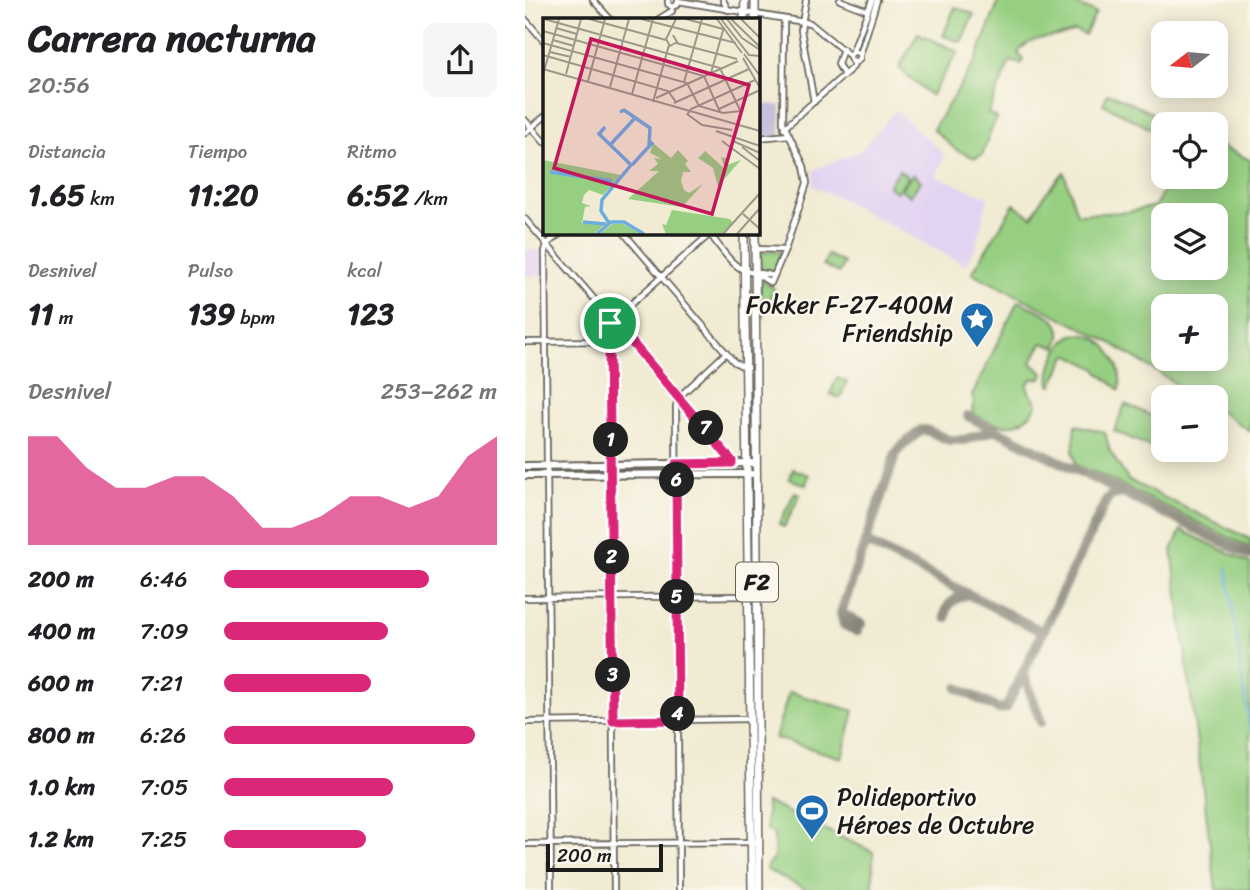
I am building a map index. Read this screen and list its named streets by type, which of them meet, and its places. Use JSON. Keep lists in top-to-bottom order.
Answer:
{
  "streets": {
    "highway": ["F2"]
  },
  "places": {
    "place": ["Fokker F-27-400M Friendship"],
    "sports": ["Polideportivo Héroes de Octubre"]
  },
  "scale_bar": "200 m",
  "north": "left",
  "page": {
    "heading": ["Carrera nocturna", "20:56"],
    "map_buttons": ["+", "−"],
    "stats": [
      ["Distancia", "1.65 km"],
      ["Tiempo", "11:20"],
      ["Ritmo", "6:52 /km"],
      ["Desnivel", "11 m"],
      ["Pulso", "139 bpm"],
      ["kcal", "123"]
    ],
    "chart": ["Desnivel", "253–262 m"],
    "pins": [
      "7",
      "1",
      "6",
      "2",
      "5",
      "3",
      "4"
    ],
    "list": [
      {
        "name": "200 m",
        "note": "6:46"
      },
      {
        "name": "400 m",
        "note": "7:09"
      },
      {
        "name": "600 m",
        "note": "7:21"
      },
      {
        "name": "800 m",
        "note": "6:26"
      },
      {
        "name": "1.0 km",
        "note": "7:05"
      },
      {
        "name": "1.2 km",
        "note": "7:25"
      }
    ],
    "scale": "200 m"
  }
}
